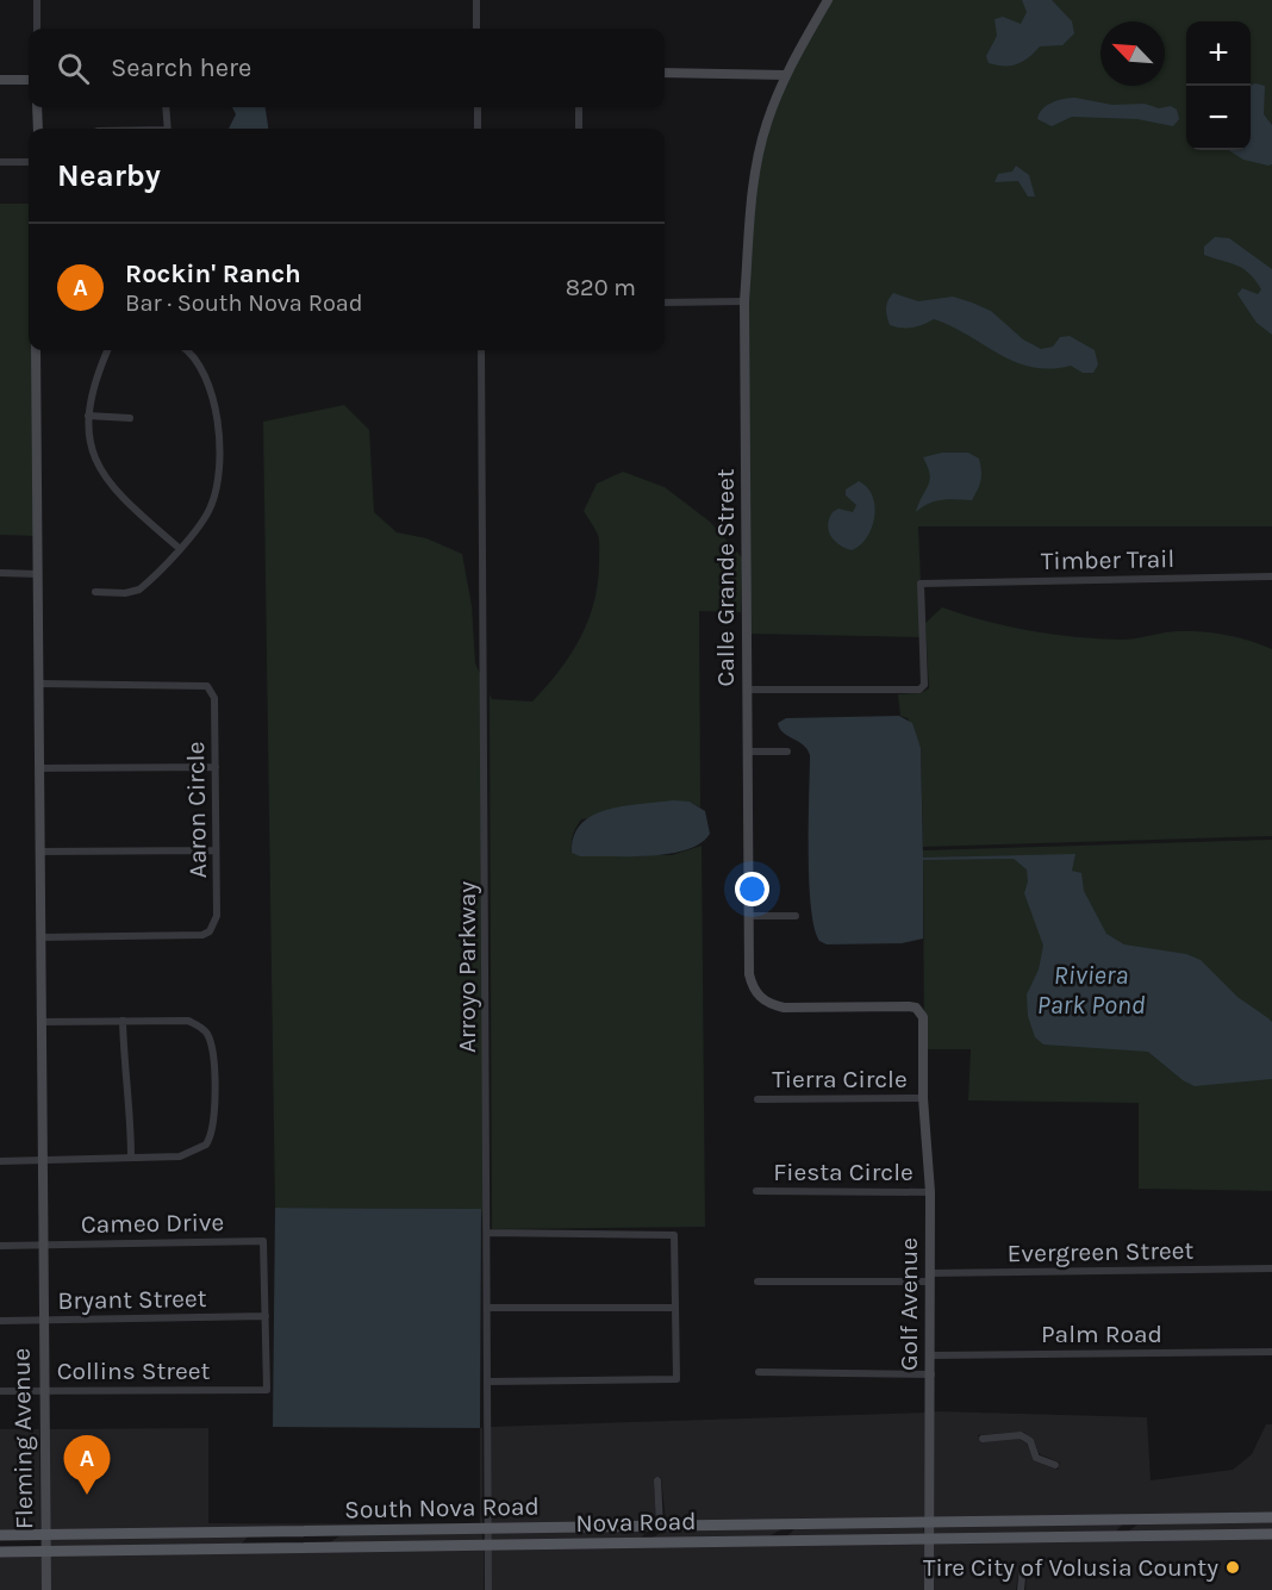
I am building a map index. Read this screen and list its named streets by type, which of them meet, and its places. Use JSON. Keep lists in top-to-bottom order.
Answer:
{
  "streets": {
    "main road": ["South Nova Road", "Nova Road"],
    "street": [
      "Timber Trail",
      "Calle Grande Street",
      "Aaron Circle",
      "Arroyo Parkway",
      "Tierra Circle",
      "Fiesta Circle",
      "Cameo Drive",
      "Evergreen Street",
      "Bryant Street",
      "Golf Avenue",
      "Palm Road",
      "Collins Street",
      "Fleming Avenue"
    ]
  },
  "crossings": [
    ["Timber Trail", "Calle Grande Street"],
    ["Calle Grande Street", "Golf Avenue"],
    ["Aaron Circle", "Fleming Avenue"],
    ["Arroyo Parkway", "South Nova Road"],
    ["Arroyo Parkway", "Nova Road"],
    ["Tierra Circle", "Golf Avenue"],
    ["Fiesta Circle", "Golf Avenue"],
    ["Cameo Drive", "Bryant Street"],
    ["Cameo Drive", "Collins Street"],
    ["Cameo Drive", "Fleming Avenue"],
    ["Evergreen Street", "Golf Avenue"],
    ["Bryant Street", "Collins Street"],
    ["Bryant Street", "Fleming Avenue"],
    ["Golf Avenue", "Palm Road"],
    ["Golf Avenue", "South Nova Road"],
    ["Golf Avenue", "Nova Road"],
    ["Collins Street", "Fleming Avenue"],
    ["Fleming Avenue", "South Nova Road"],
    ["Fleming Avenue", "Nova Road"]
  ],
  "water": ["Riviera Park Pond"],
  "places": ["Tire City of Volusia County"],
  "north": "top left",
  "page": {
    "map_buttons": ["+", "−"],
    "search": "Search here",
    "heading": "Nearby",
    "list": [
      {
        "mark": "A",
        "name": "Rockin' Ranch",
        "note": "Bar · South Nova Road",
        "value": "820 m"
      }
    ],
    "pins": "A"
  }
}
